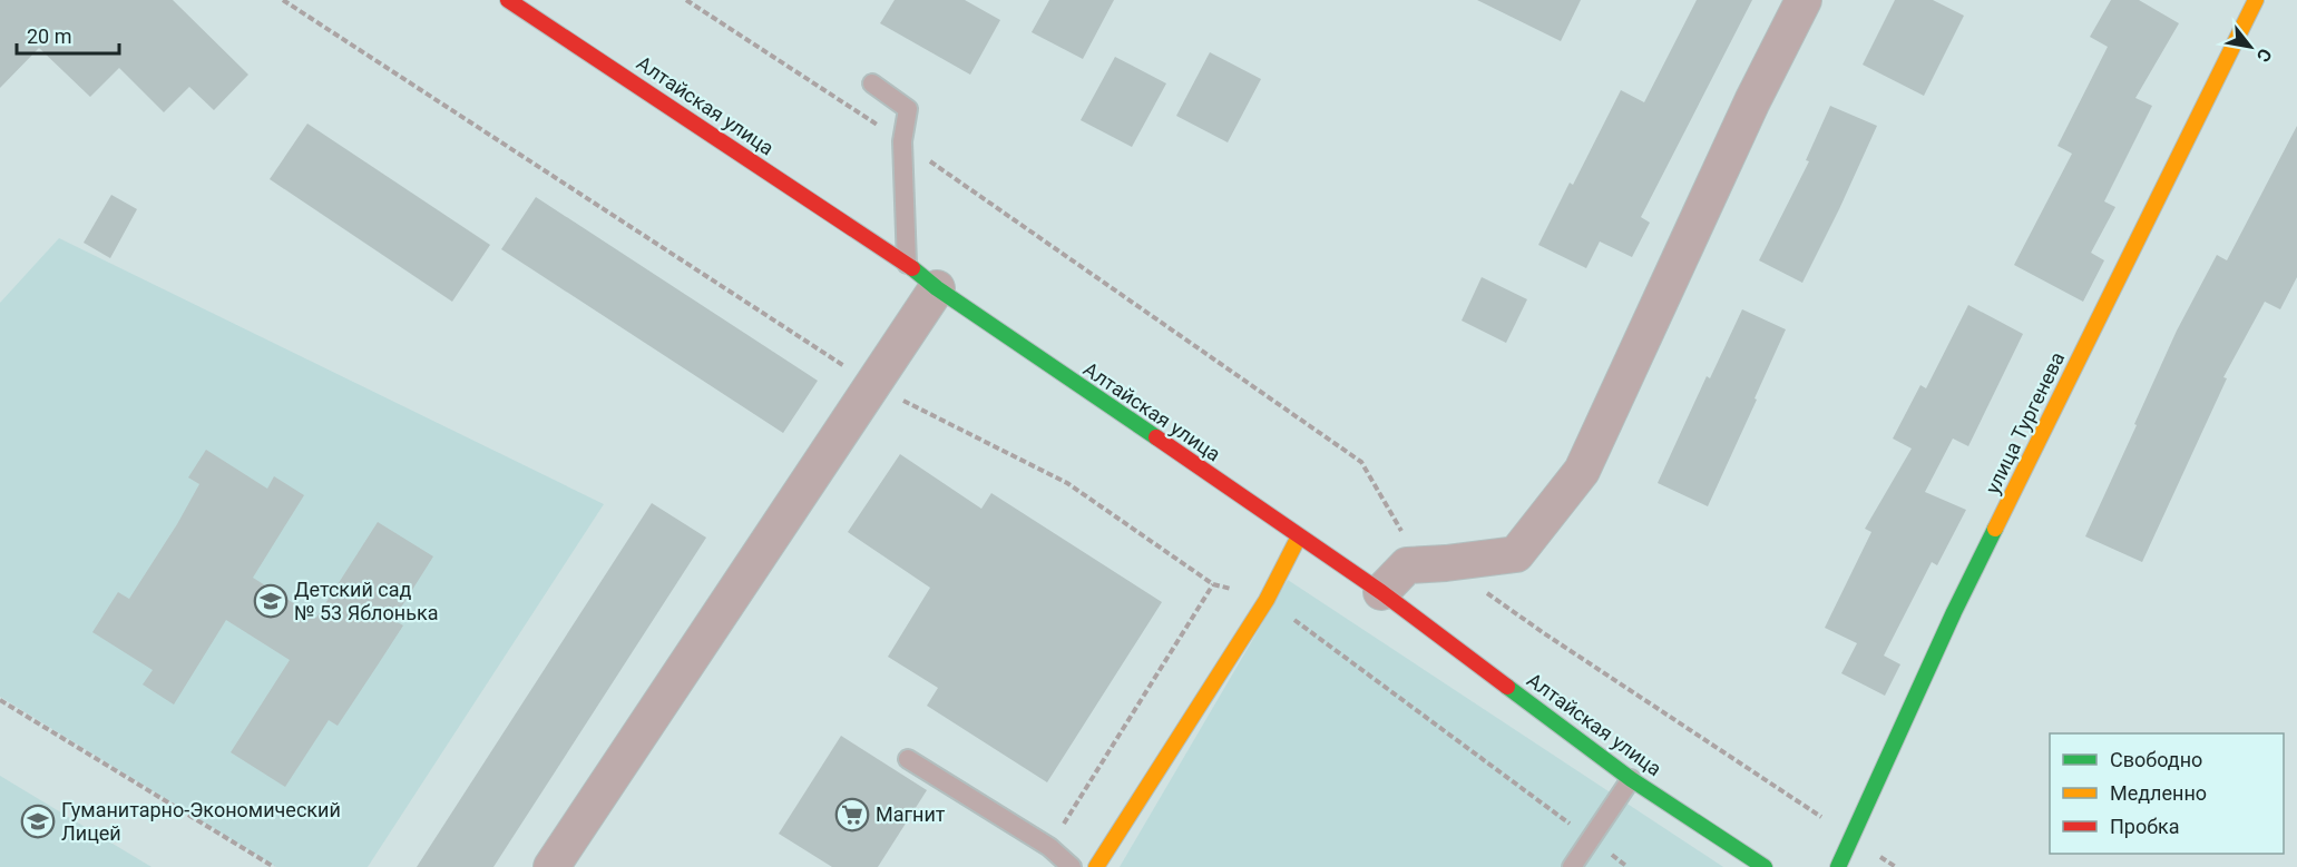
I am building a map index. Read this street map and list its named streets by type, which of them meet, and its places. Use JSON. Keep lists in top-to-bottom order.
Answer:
{
  "streets": {
    "main road": ["Алтайская улица", "улица Тургенева"]
  },
  "places": {
    "school or university": ["Детский сад № 53 Яблонька", "Гуманитарно-Экономический Лицей"],
    "supermarket": ["Магнит"]
  },
  "legend": ["Свободно", "Медленно", "Пробка"],
  "scale_bar": "20 m",
  "north": "bottom right"
}
